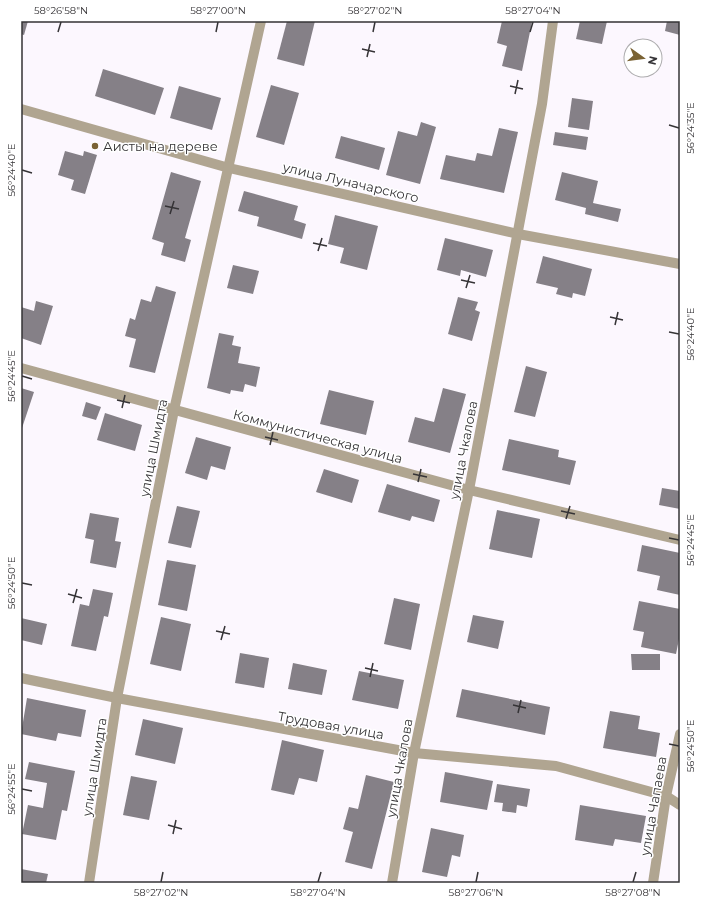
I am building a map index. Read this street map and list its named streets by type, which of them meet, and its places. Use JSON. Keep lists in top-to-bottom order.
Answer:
{
  "streets": {
    "street": [
      "улица Луначарского",
      "Коммунистическая улица",
      "улица Шмидта",
      "улица Чкалова",
      "Трудовая улица",
      "улица Чапаева"
    ]
  },
  "crossings": [
    ["улица Луначарского", "улица Шмидта"],
    ["улица Луначарского", "улица Чкалова"],
    ["Коммунистическая улица", "улица Шмидта"],
    ["Коммунистическая улица", "улица Чкалова"],
    ["улица Шмидта", "Трудовая улица"],
    ["улица Чкалова", "Трудовая улица"],
    ["Трудовая улица", "улица Чапаева"]
  ],
  "places": ["Аисты на дереве"],
  "north": "right",
  "coordinates": [
    "58°26'58\"N",
    "58°27'00\"N",
    "58°27'02\"N",
    "58°27'04\"N",
    "56°24'35\"E",
    "56°24'40\"E",
    "56°24'45\"E",
    "56°24'50\"E",
    "56°24'55\"E",
    "58°27'06\"N",
    "58°27'08\"N"
  ]
}
